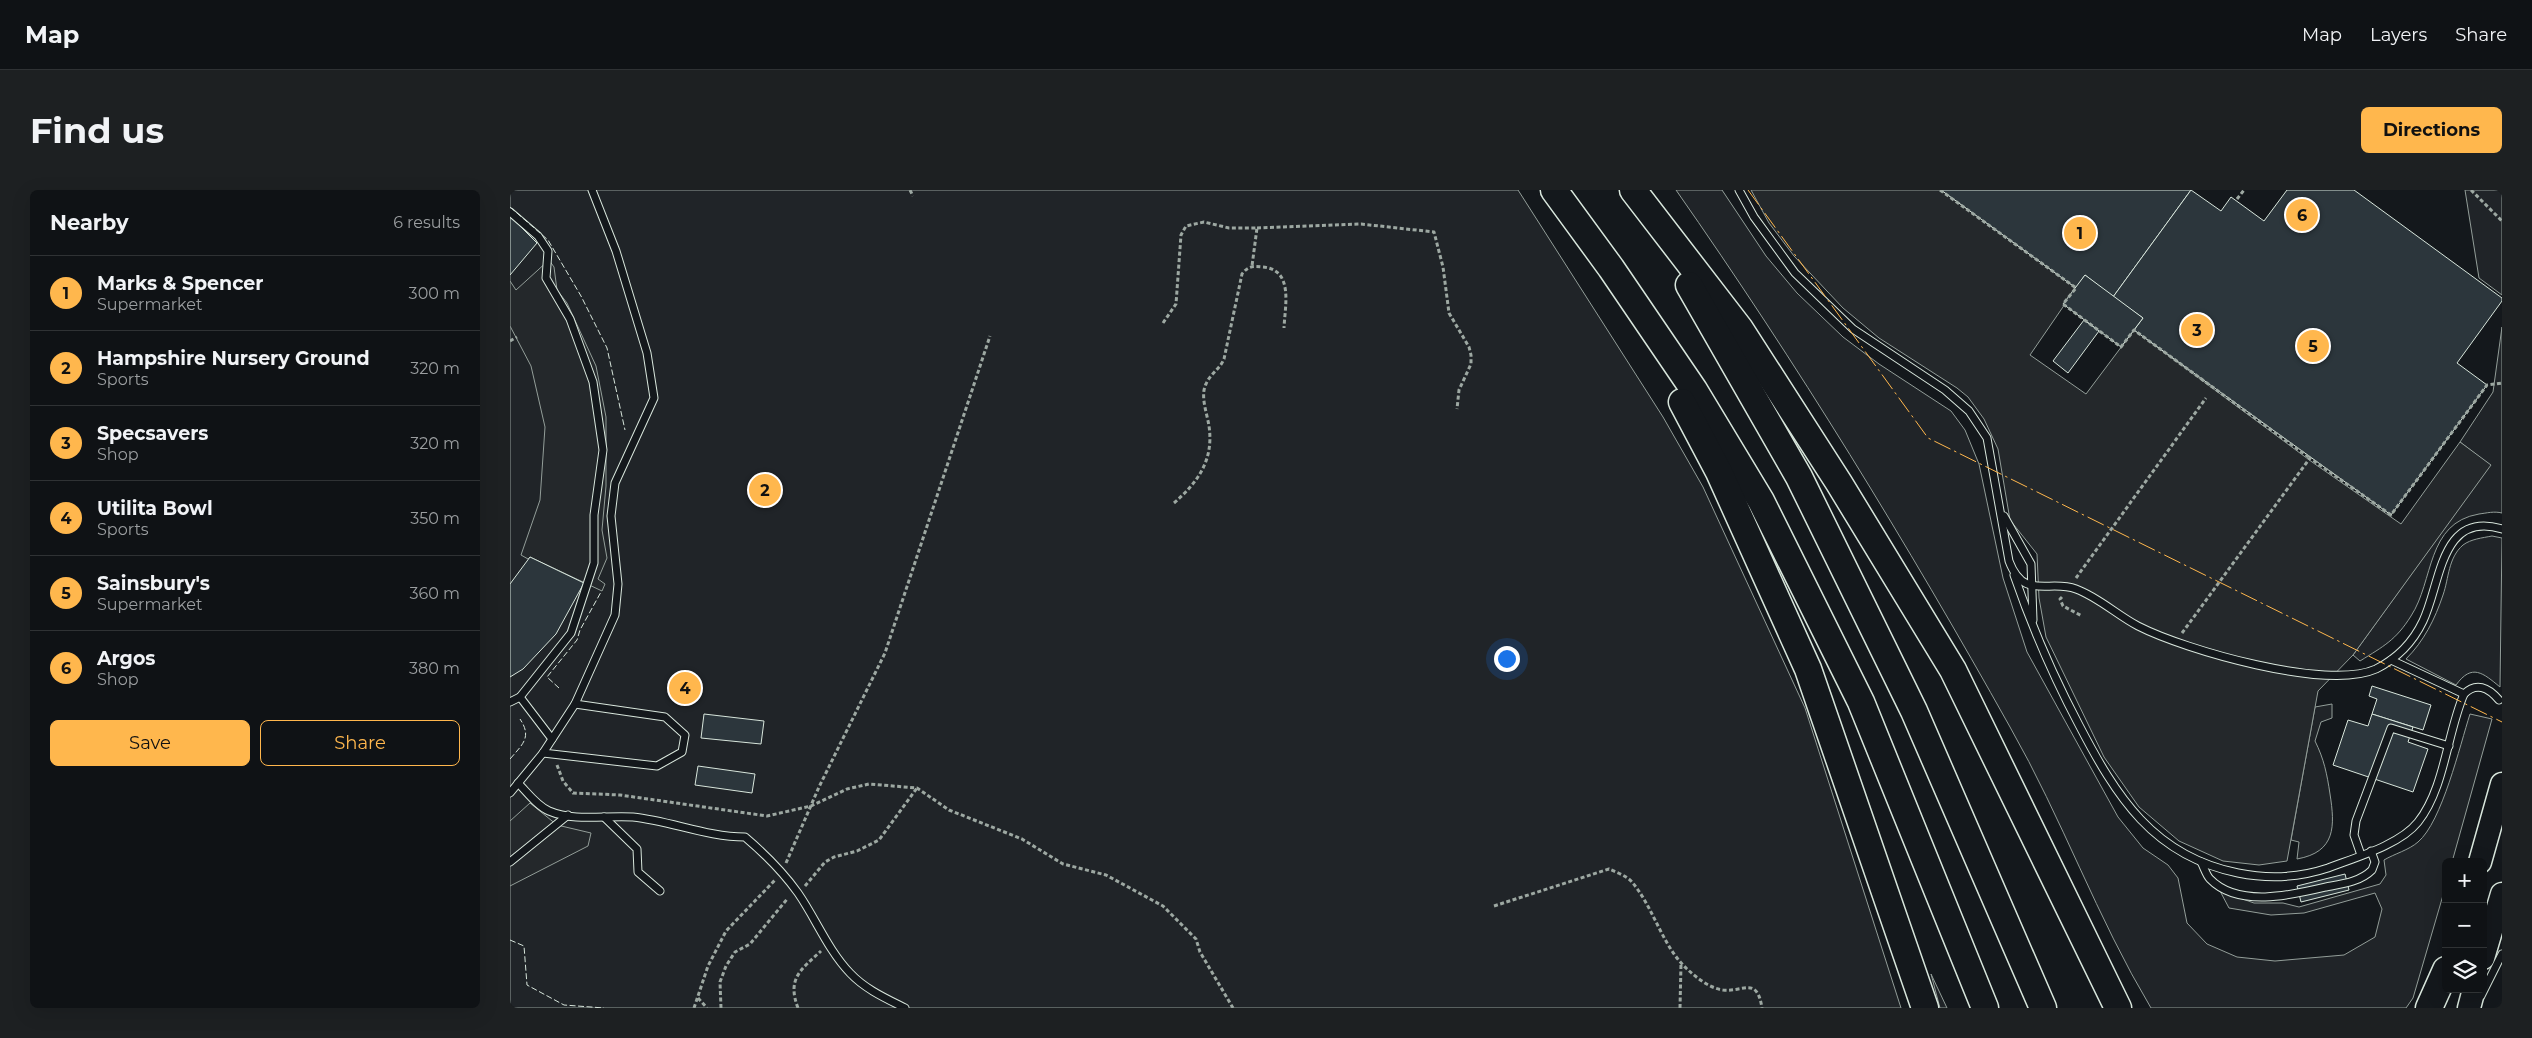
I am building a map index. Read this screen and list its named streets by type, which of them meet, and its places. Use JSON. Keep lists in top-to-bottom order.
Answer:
{
  "page": {
    "header": "Map",
    "nav": ["Map", "Layers", "Share"],
    "buttons": [
      "Directions",
      ["Save", "Share"]
    ],
    "title": "Find us",
    "heading": ["Nearby", "6 results"],
    "pins": [
      "6",
      "1",
      "3",
      "5",
      "2",
      "4"
    ],
    "list": [
      {
        "mark": "1",
        "name": "Marks & Spencer",
        "note": "Supermarket",
        "value": "300 m"
      },
      {
        "mark": "2",
        "name": "Hampshire Nursery Ground",
        "note": "Sports",
        "value": "320 m"
      },
      {
        "mark": "3",
        "name": "Specsavers",
        "note": "Shop",
        "value": "320 m"
      },
      {
        "mark": "4",
        "name": "Utilita Bowl",
        "note": "Sports",
        "value": "350 m"
      },
      {
        "mark": "5",
        "name": "Sainsbury's",
        "note": "Supermarket",
        "value": "360 m"
      },
      {
        "mark": "6",
        "name": "Argos",
        "note": "Shop",
        "value": "380 m"
      }
    ],
    "map_buttons": ["+", "−"]
  }
}
